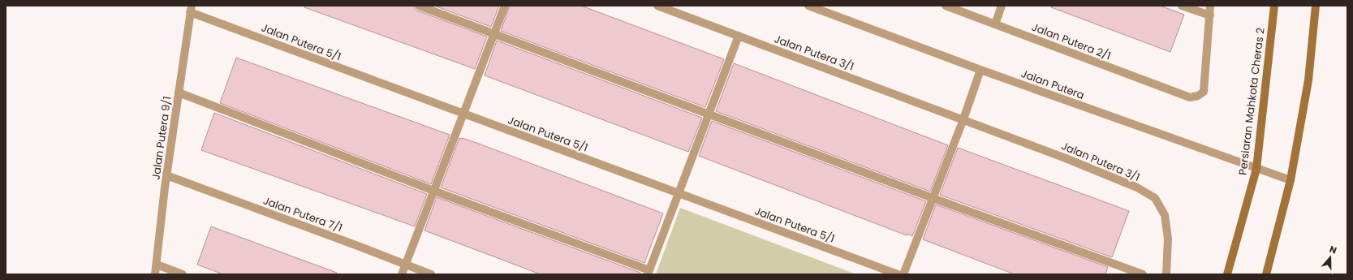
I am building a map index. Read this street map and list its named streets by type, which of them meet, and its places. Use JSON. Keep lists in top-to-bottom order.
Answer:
{
  "streets": {
    "street": [
      "Jalan Putera 2/1",
      "Jalan Putera 5/1",
      "Jalan Putera 3/1",
      "Jalan Putera",
      "Persiaran Mahkota Cheras 2",
      "Jalan Putera 9/1",
      "Jalan Putera 7/1"
    ]
  },
  "crossings": [
    ["Jalan Putera 5/1", "Jalan Putera 9/1"],
    ["Jalan Putera", "Persiaran Mahkota Cheras 2"],
    ["Jalan Putera 9/1", "Jalan Putera 7/1"]
  ],
  "north": "top"
}
